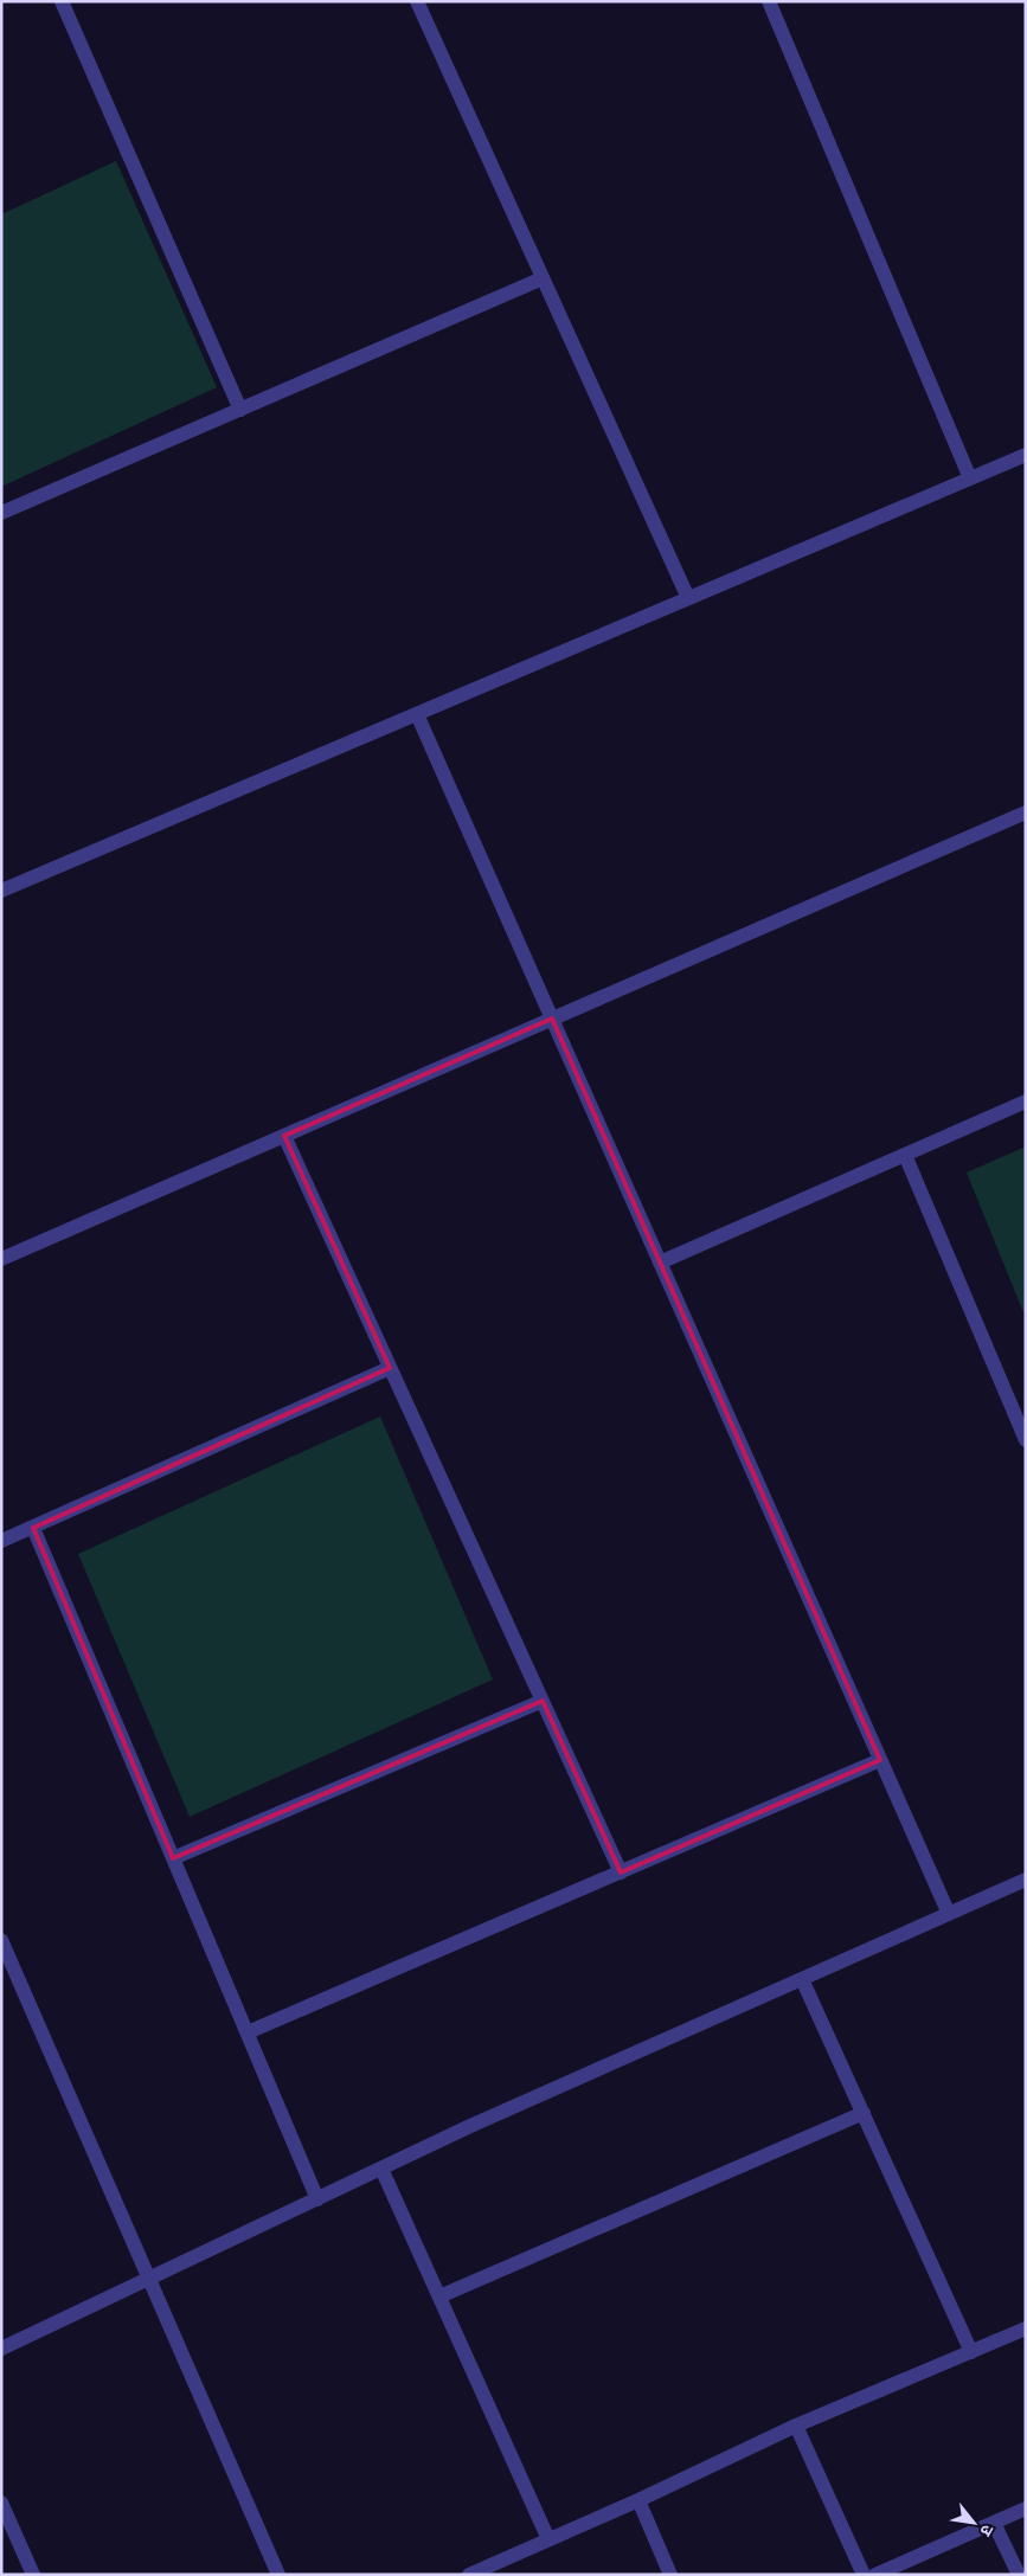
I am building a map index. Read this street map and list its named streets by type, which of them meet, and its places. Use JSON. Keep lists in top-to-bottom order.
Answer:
{
  "north": "bottom right"
}
